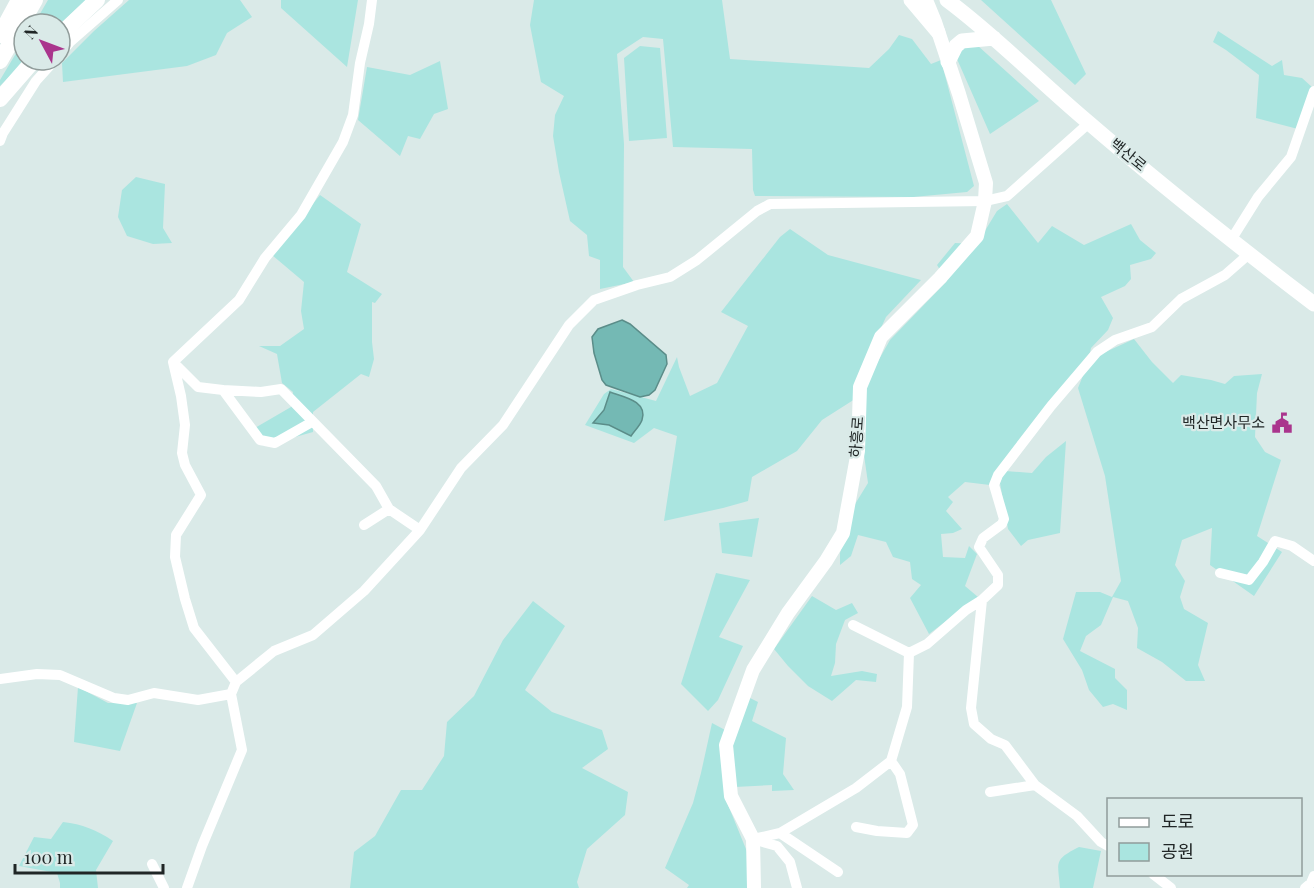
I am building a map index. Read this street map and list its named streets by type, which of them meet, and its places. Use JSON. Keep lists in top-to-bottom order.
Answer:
{
  "streets": {
    "main road": ["백산로"],
    "street": ["하흥로"]
  },
  "places": {
    "public building": ["백산면사무소"]
  },
  "legend": ["도로", "공원"],
  "scale_bar": "100 m",
  "north": "top left"
}
